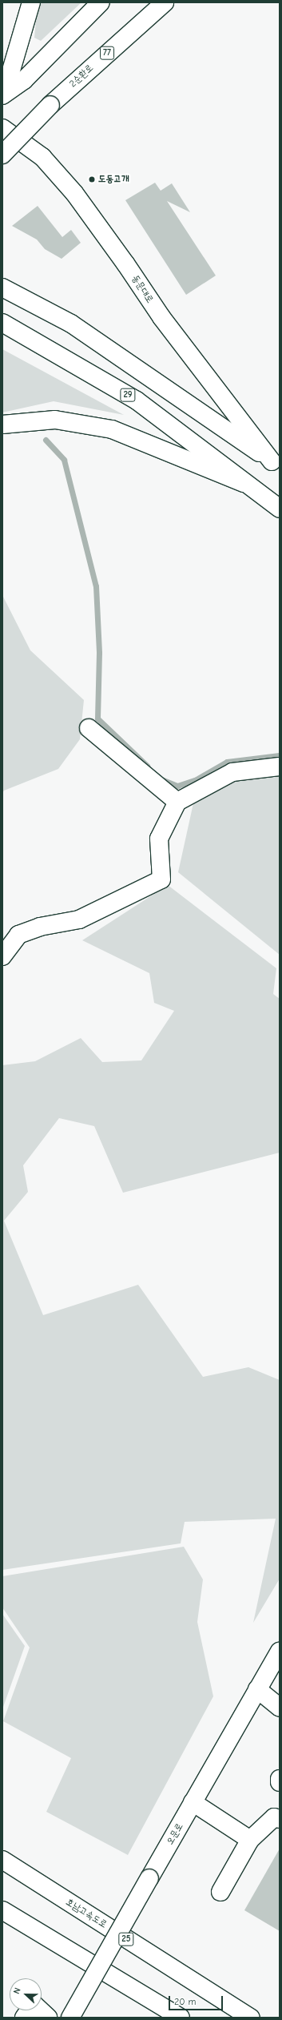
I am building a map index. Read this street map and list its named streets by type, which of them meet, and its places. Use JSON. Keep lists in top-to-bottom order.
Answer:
{
  "streets": {
    "main road": [
      "77",
      "2순환로",
      "동문대로",
      "29",
      "오문로",
      "호남고속도로",
      "25"
    ]
  },
  "places": ["도동고개"],
  "scale_bar": "20 m",
  "north": "left"
}
